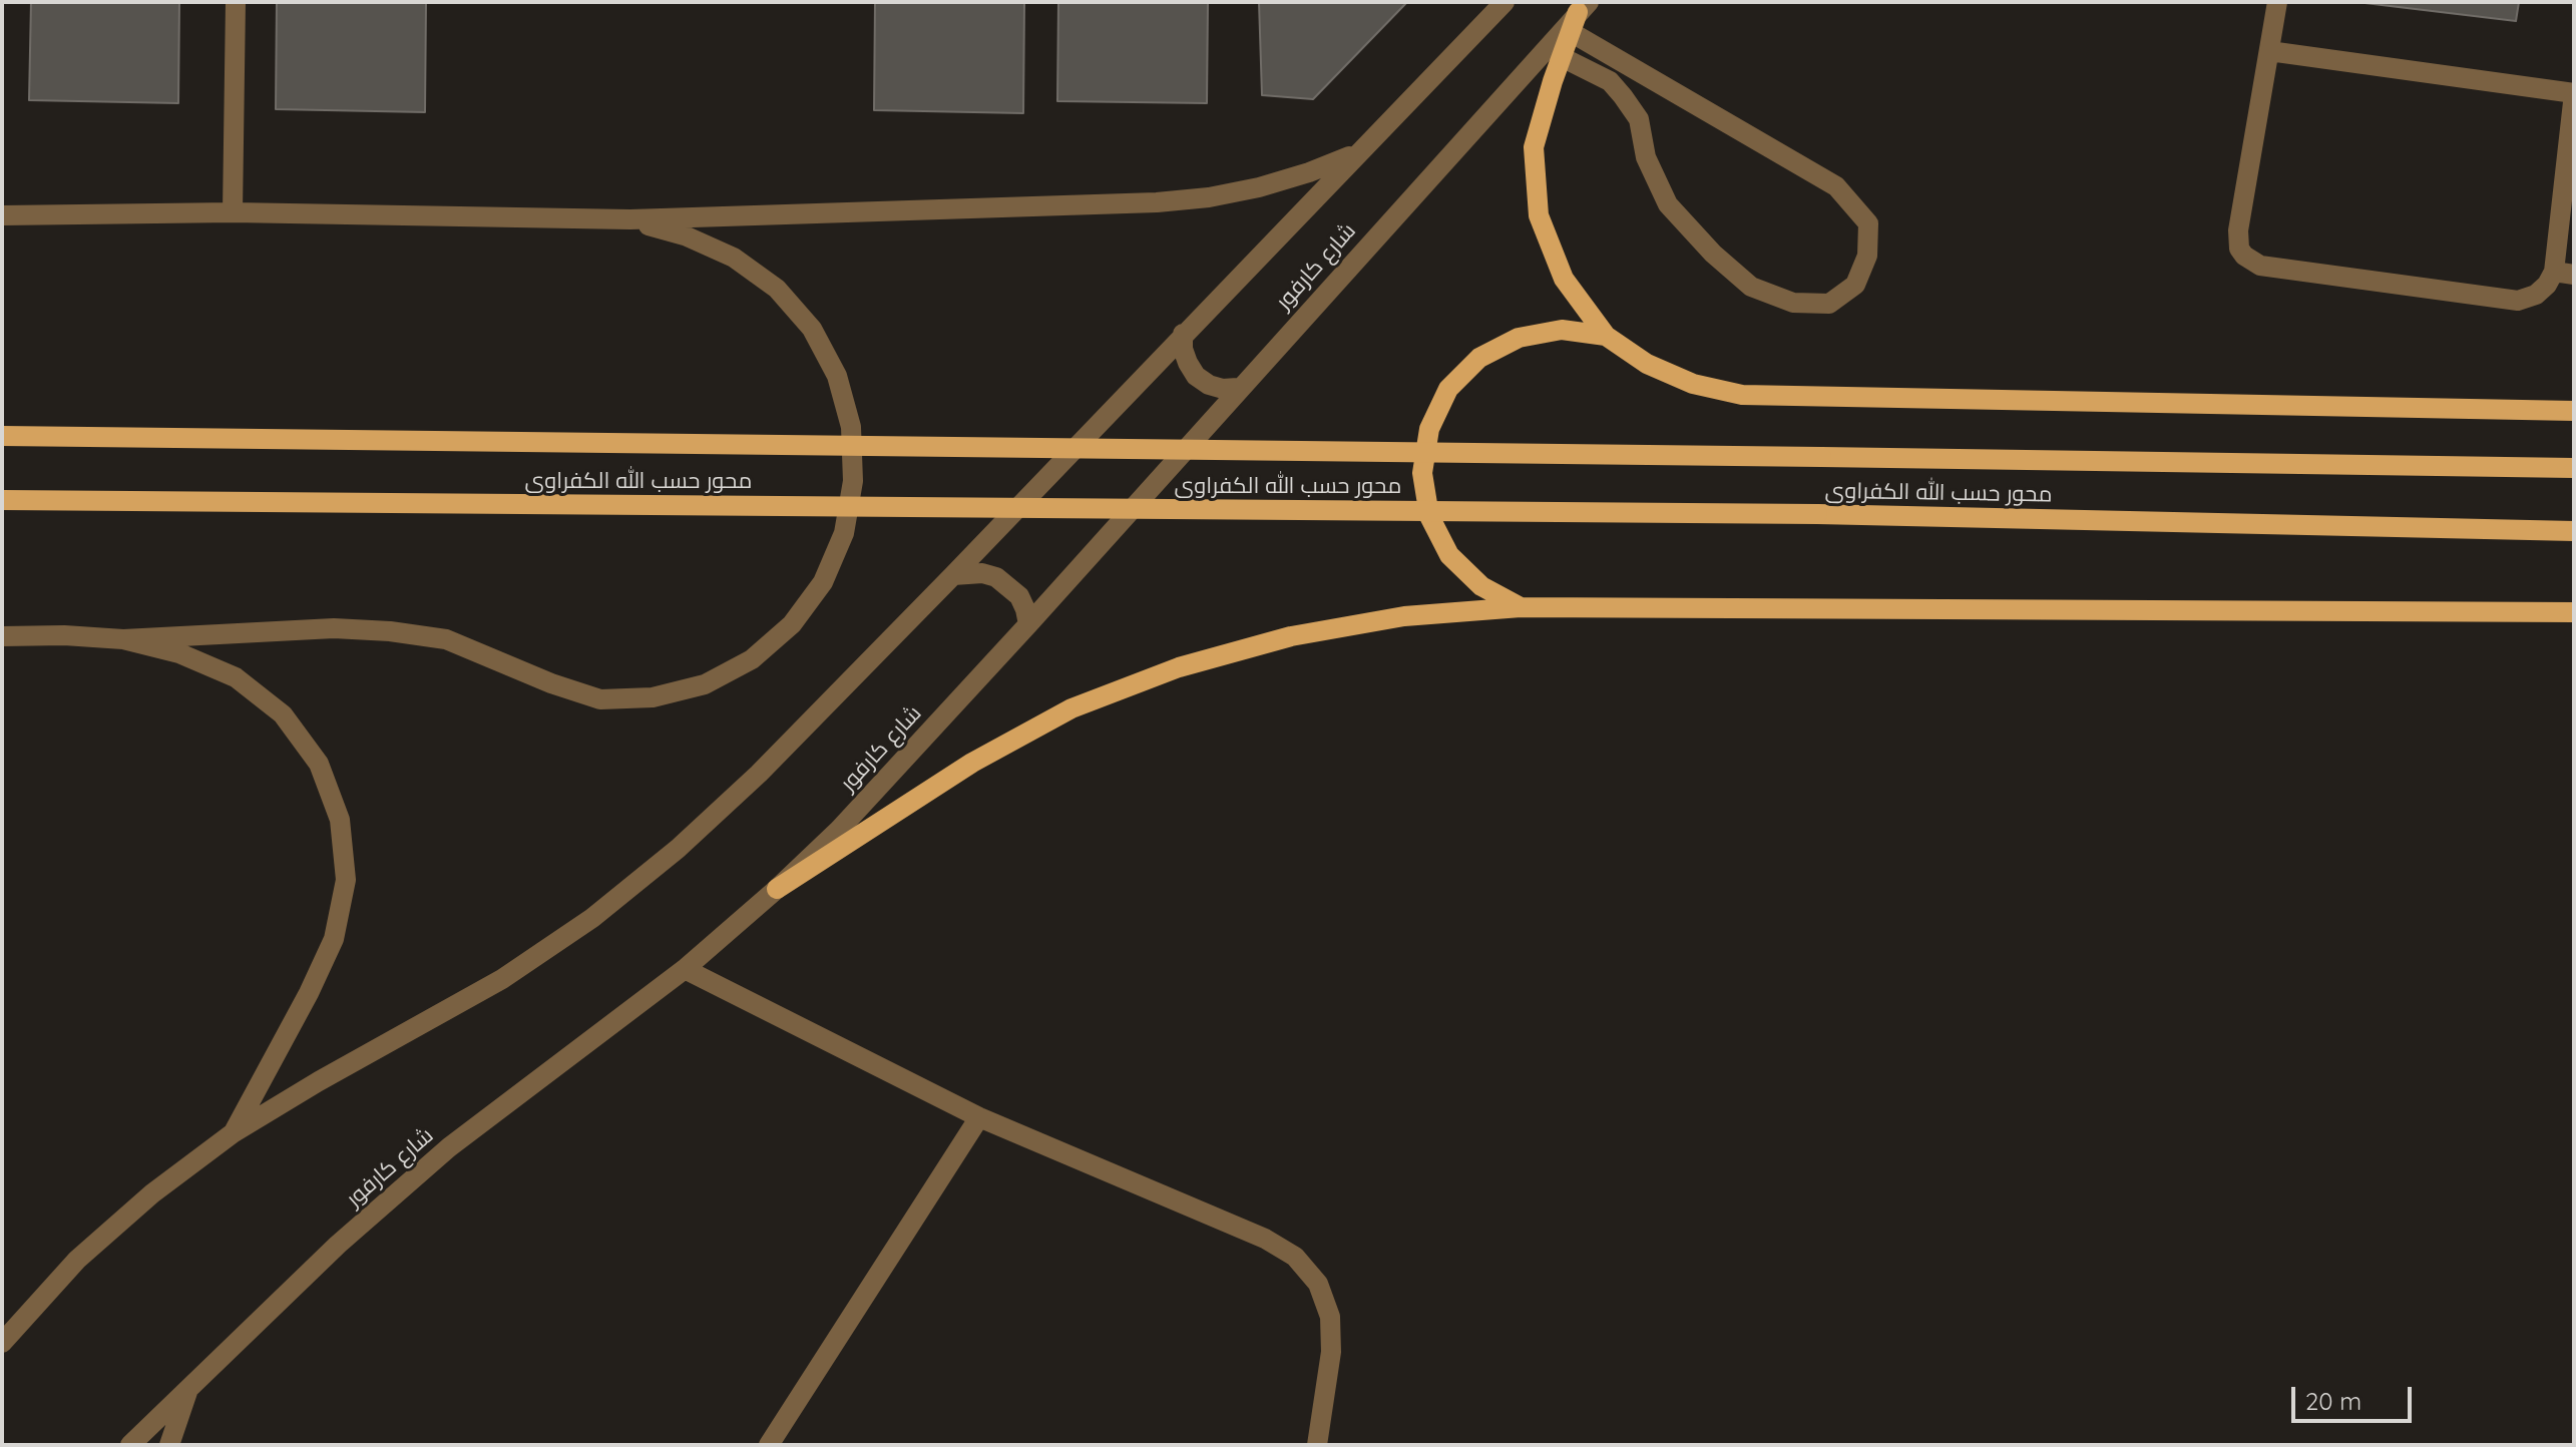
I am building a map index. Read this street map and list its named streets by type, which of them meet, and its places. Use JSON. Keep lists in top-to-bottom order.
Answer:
{
  "streets": {
    "main road": ["محور حسب الله الكفراوى"],
    "street": ["شارع كارفور"]
  },
  "scale_bar": "20 m"
}
